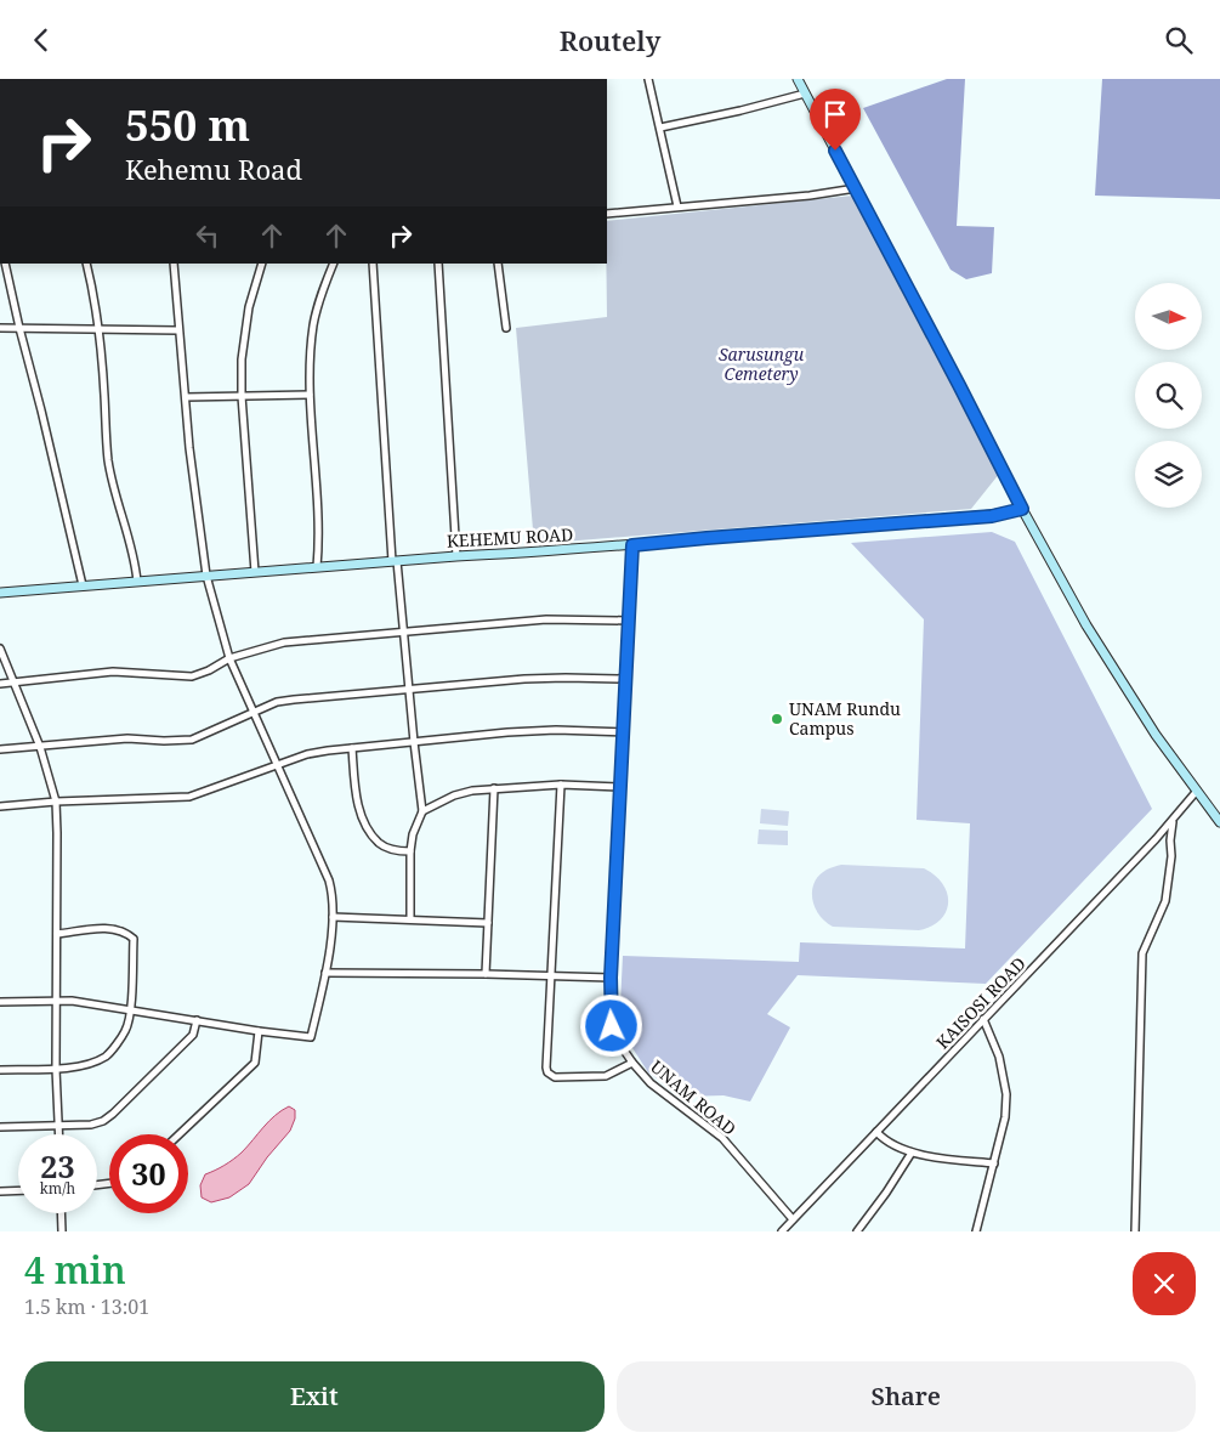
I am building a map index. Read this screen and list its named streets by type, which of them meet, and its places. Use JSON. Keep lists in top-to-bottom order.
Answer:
{
  "streets": {
    "street": ["KEHEMU ROAD", "KAISOSI ROAD", "UNAM ROAD"]
  },
  "crossings": [
    ["KEHEMU ROAD", "UNAM ROAD"],
    ["KAISOSI ROAD", "UNAM ROAD"]
  ],
  "parks": ["Sarusungu Cemetery"],
  "places": ["UNAM Rundu Campus"],
  "north": "right",
  "page": {
    "header": "Routely",
    "turn": ["550 m", "Kehemu Road"],
    "speed": "23 km/h",
    "limit": "30",
    "heading": ["4 min", "1.5 km · 13:01"],
    "buttons": ["Exit", "Share"]
  }
}
